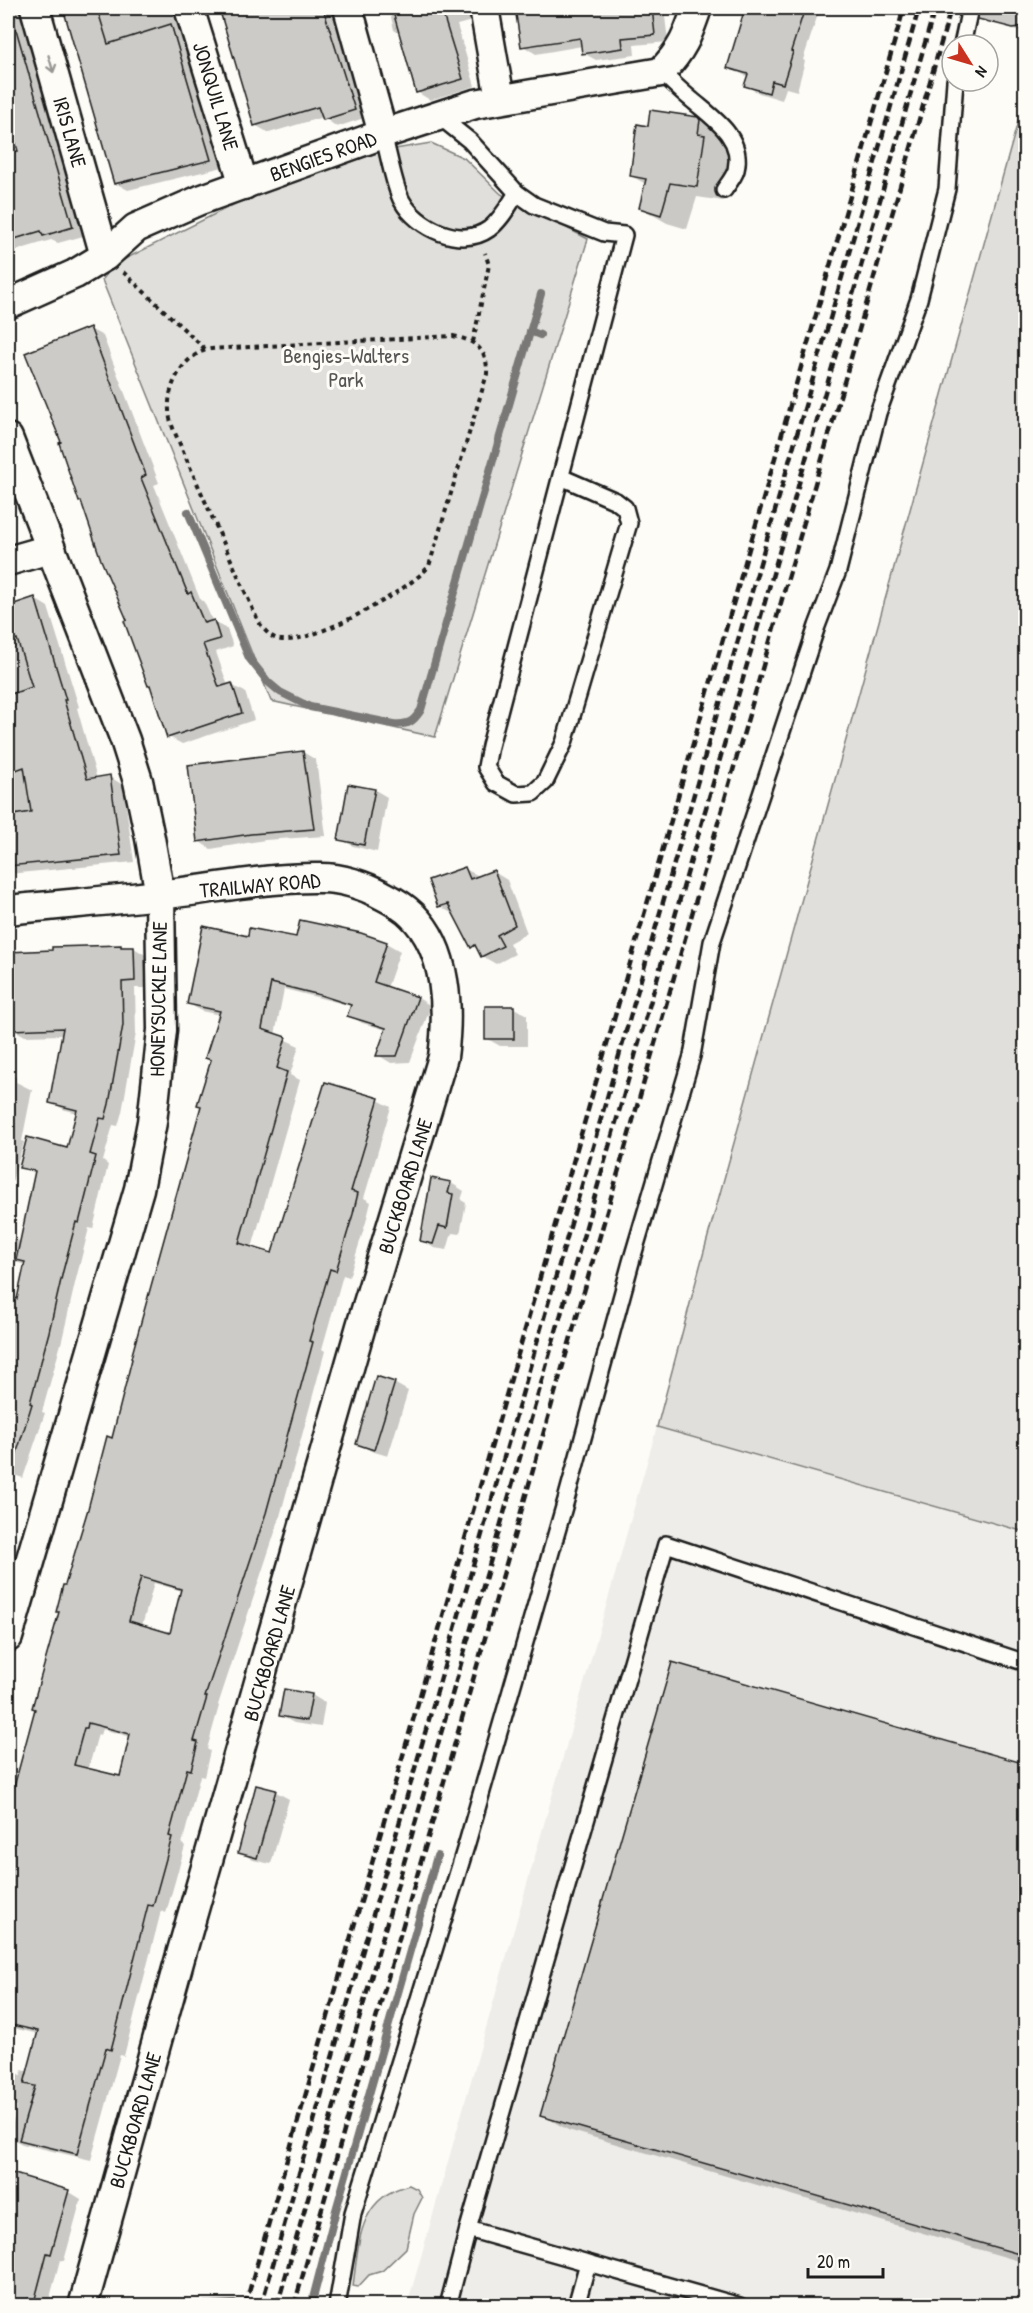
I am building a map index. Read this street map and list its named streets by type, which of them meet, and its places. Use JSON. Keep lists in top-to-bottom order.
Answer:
{
  "streets": {
    "street": [
      "JONQUIL LANE",
      "IRIS LANE",
      "BENGIES ROAD",
      "TRAILWAY ROAD",
      "HONEYSUCKLE LANE",
      "BUCKBOARD LANE"
    ]
  },
  "crossings": [
    ["JONQUIL LANE", "BENGIES ROAD"],
    ["IRIS LANE", "BENGIES ROAD"],
    ["TRAILWAY ROAD", "HONEYSUCKLE LANE"],
    ["TRAILWAY ROAD", "BUCKBOARD LANE"]
  ],
  "one_way": ["IRIS LANE"],
  "parks": ["Bengies-Walters Park"],
  "scale_bar": "20 m",
  "north": "bottom right"
}
